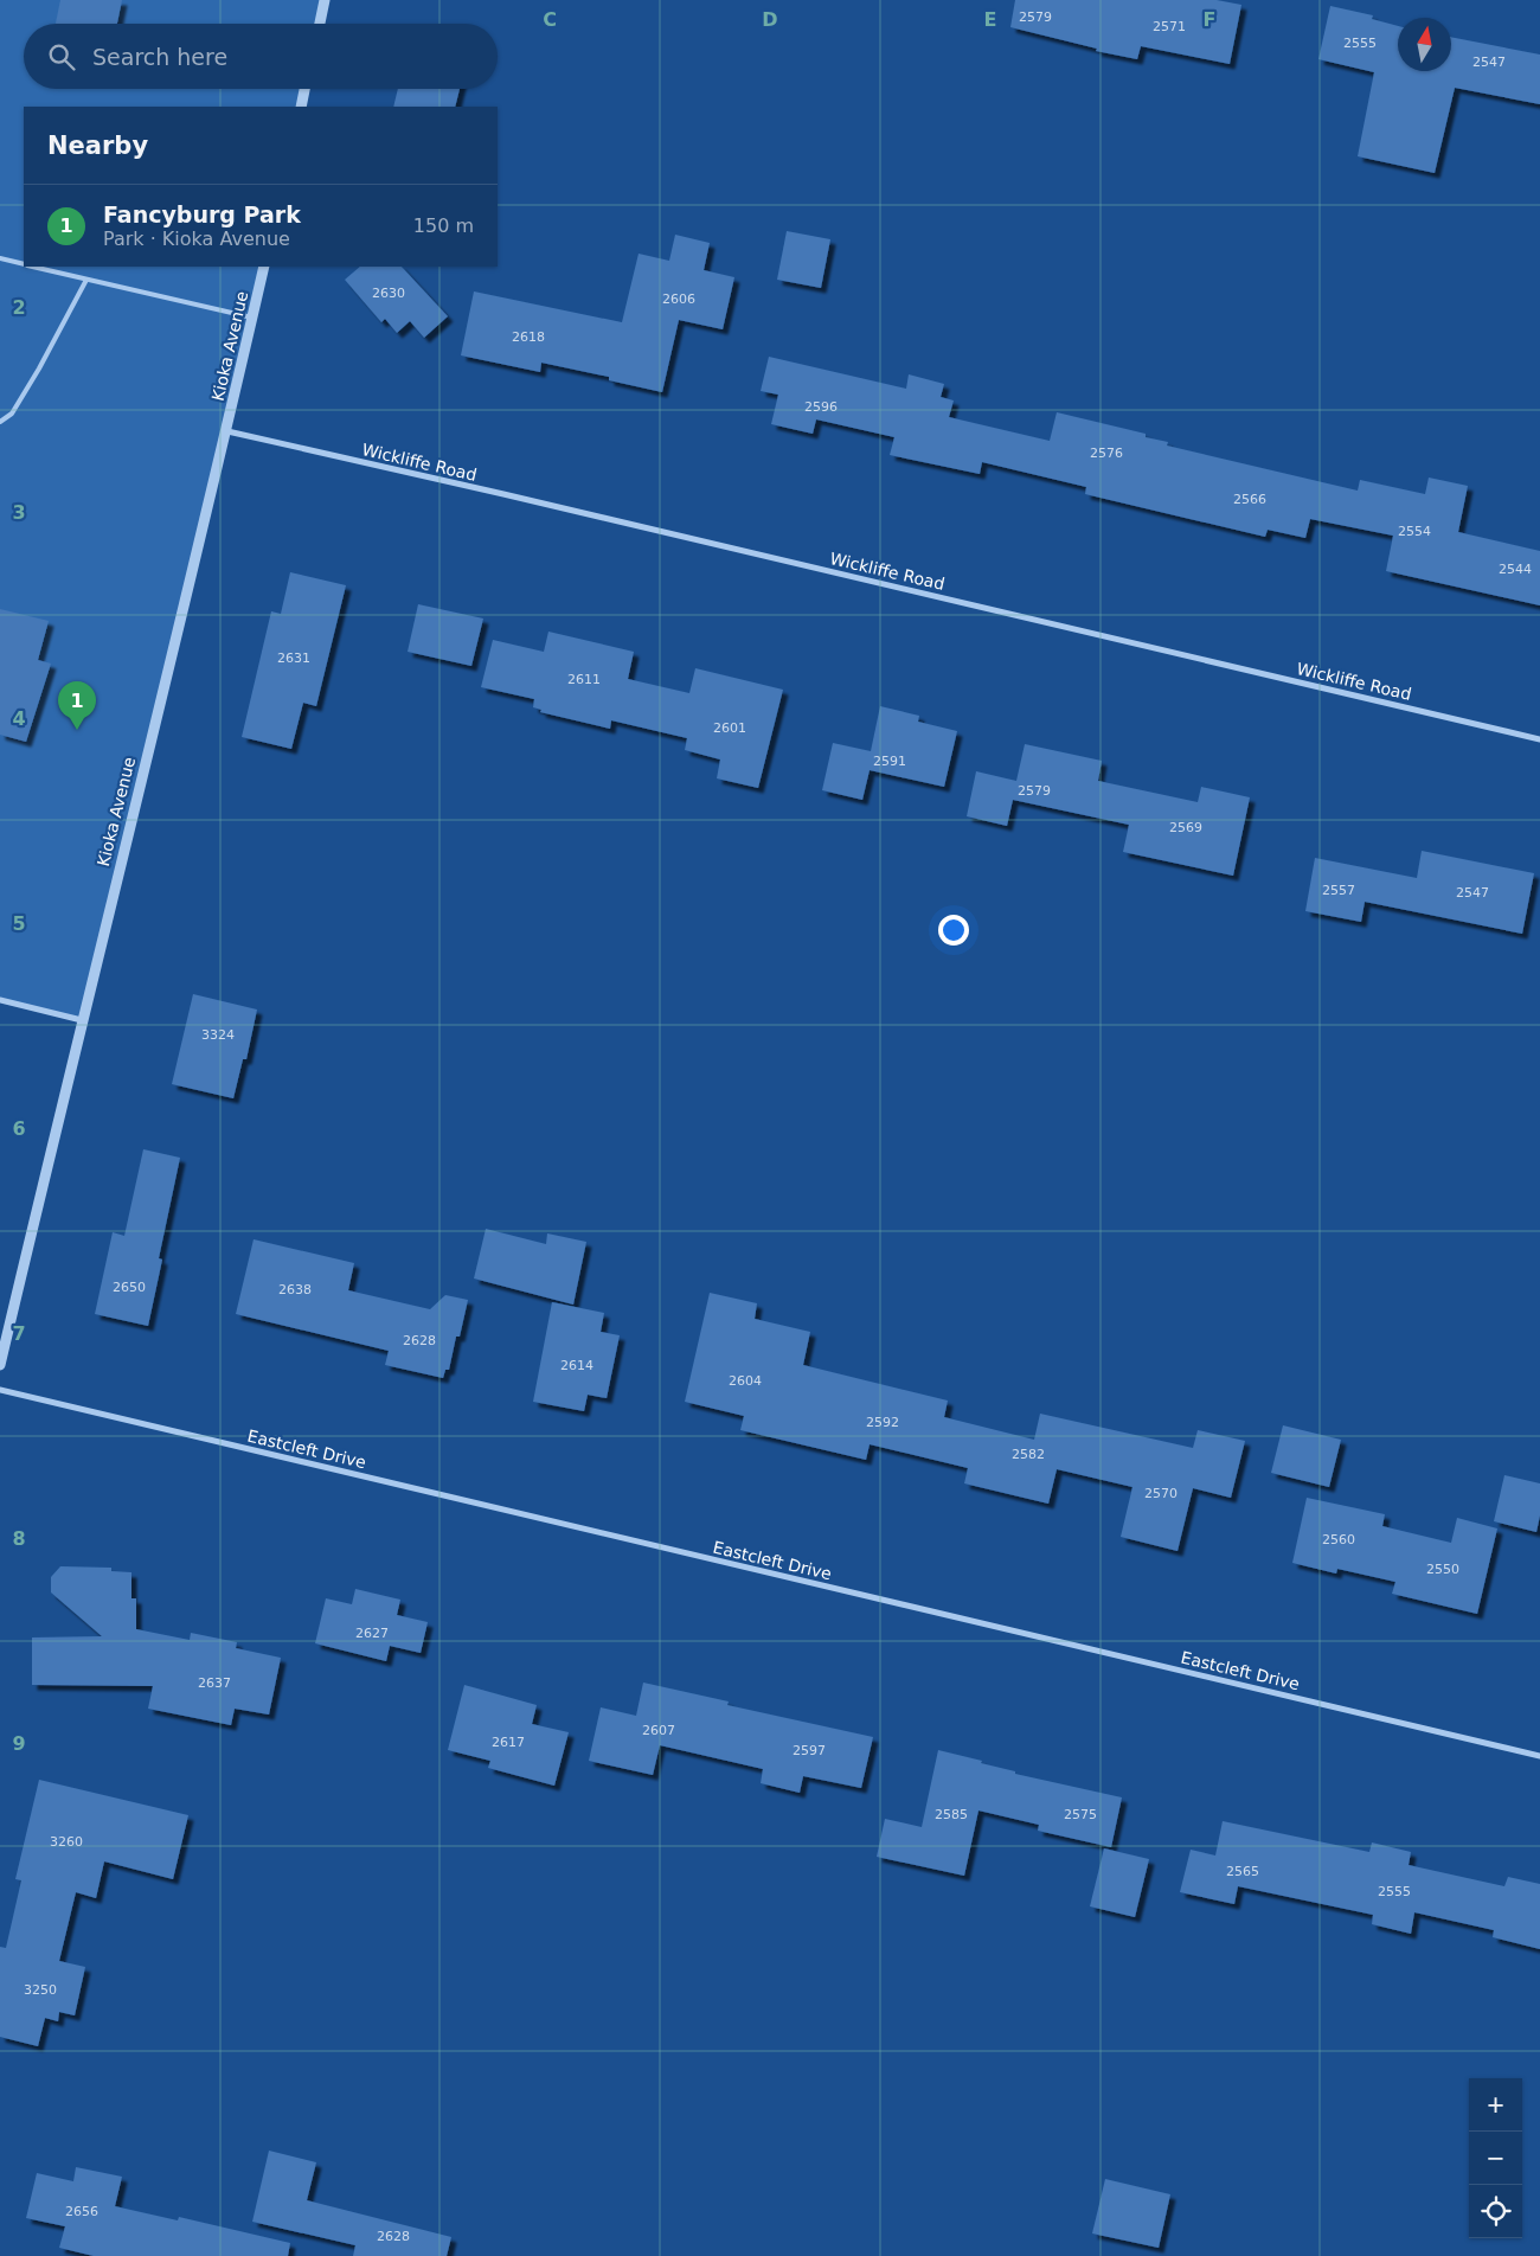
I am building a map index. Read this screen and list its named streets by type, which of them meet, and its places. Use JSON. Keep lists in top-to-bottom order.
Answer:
{
  "streets": {
    "street": ["Kioka Avenue", "Wickliffe Road", "Eastcleft Drive"]
  },
  "crossings": [
    ["Kioka Avenue", "Wickliffe Road"]
  ],
  "house_numbers": [
    "2579",
    "2571",
    "2555",
    "2547",
    "2630",
    "2606",
    "2618",
    "2596",
    "2576",
    "2566",
    "2554",
    "2544",
    "2631",
    "2611",
    "2601",
    "2591",
    "2579",
    "2569",
    "2557",
    "2547",
    "3324",
    "2650",
    "2638",
    "2628",
    "2614",
    "2604",
    "2592",
    "2582",
    "2570",
    "2560",
    "2550",
    "2627",
    "2637",
    "2607",
    "2617",
    "2597",
    "2585",
    "2575",
    "3260",
    "2565",
    "2555",
    "3250",
    "2656",
    "2628"
  ],
  "north": "top",
  "page": {
    "search": "Search here",
    "heading": "Nearby",
    "list": [
      {
        "mark": "1",
        "name": "Fancyburg Park",
        "note": "Park · Kioka Avenue",
        "value": "150 m"
      }
    ],
    "pins": "1",
    "map_buttons": ["+", "−"]
  },
  "grid": {
    "columns": [
      "C",
      "D",
      "E",
      "F"
    ],
    "rows": [
      "2",
      "3",
      "4",
      "5",
      "6",
      "7",
      "8",
      "9"
    ]
  }
}
